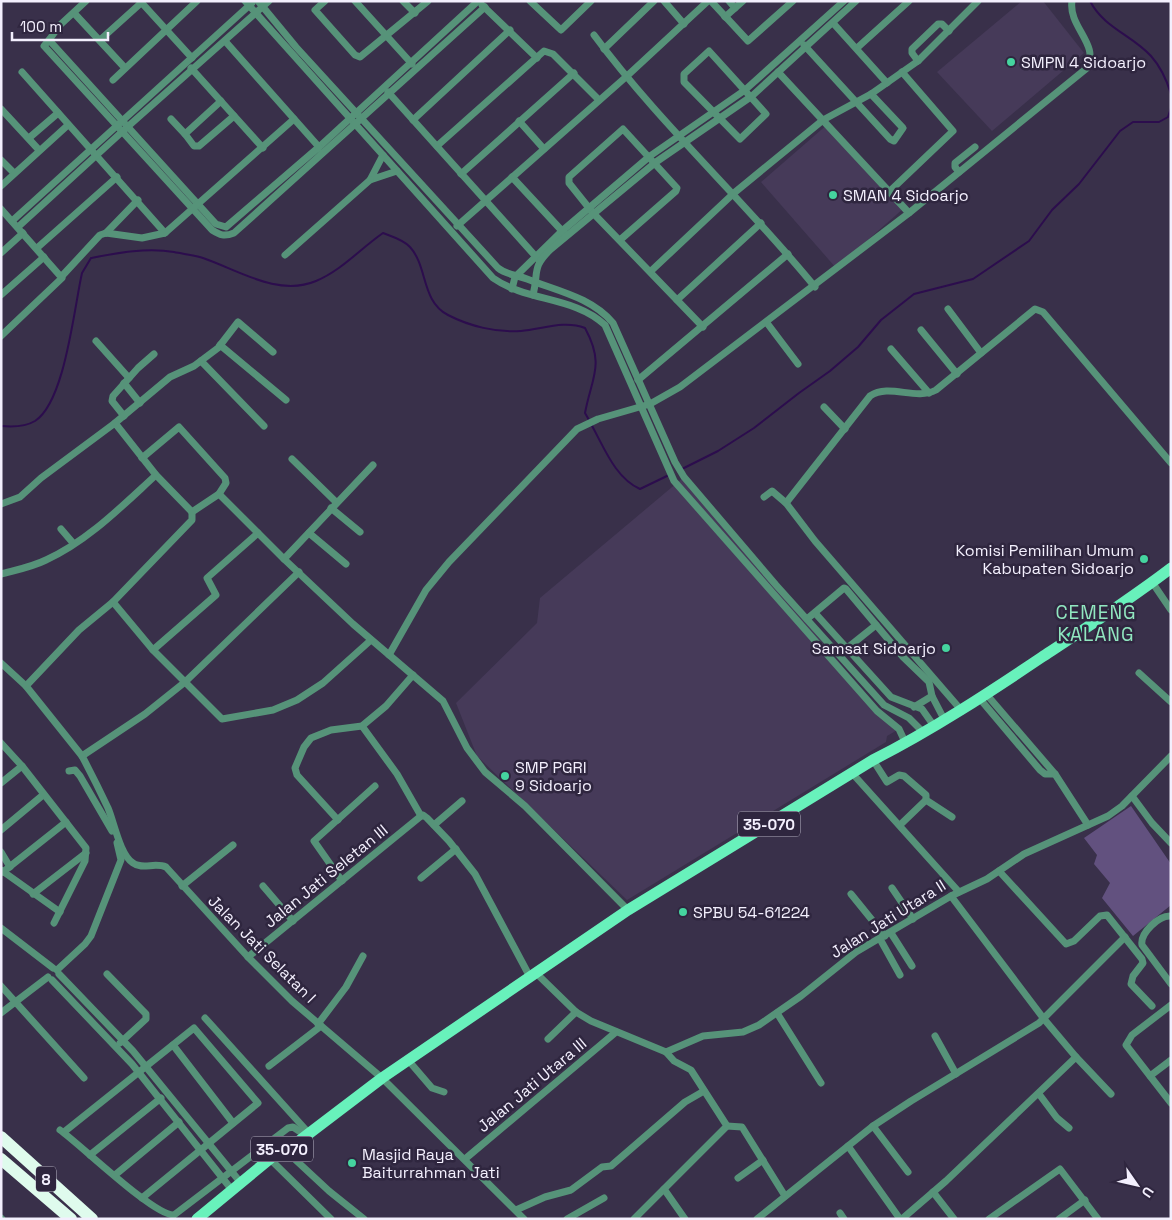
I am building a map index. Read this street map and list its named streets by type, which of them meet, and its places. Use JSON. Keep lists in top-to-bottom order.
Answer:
{
  "streets": {
    "highway": ["8"],
    "main road": ["35-070"],
    "street": [
      "Jalan Jati Seletan III",
      "Jalan Jati Utara II",
      "Jalan Jati Selatan I",
      "Jalan Jati Utara III"
    ]
  },
  "crossings": [
    ["35-070", "Jalan Jati Selatan I"],
    ["Jalan Jati Seletan III", "Jalan Jati Selatan I"],
    ["Jalan Jati Selatan I", "Jalan Jati Utara III"]
  ],
  "districts": ["CEMENG KALANG"],
  "places": [
    "SMPN 4 Sidoarjo",
    "SMAN 4 Sidoarjo",
    "Komisi Pemilihan Umum Kabupaten Sidoarjo",
    "Samsat Sidoarjo",
    "SMP PGRI 9 Sidoarjo",
    "SPBU 54-61224",
    "Masjid Raya Baiturrahman Jati"
  ],
  "scale_bar": "100 m",
  "north": "bottom right"
}
